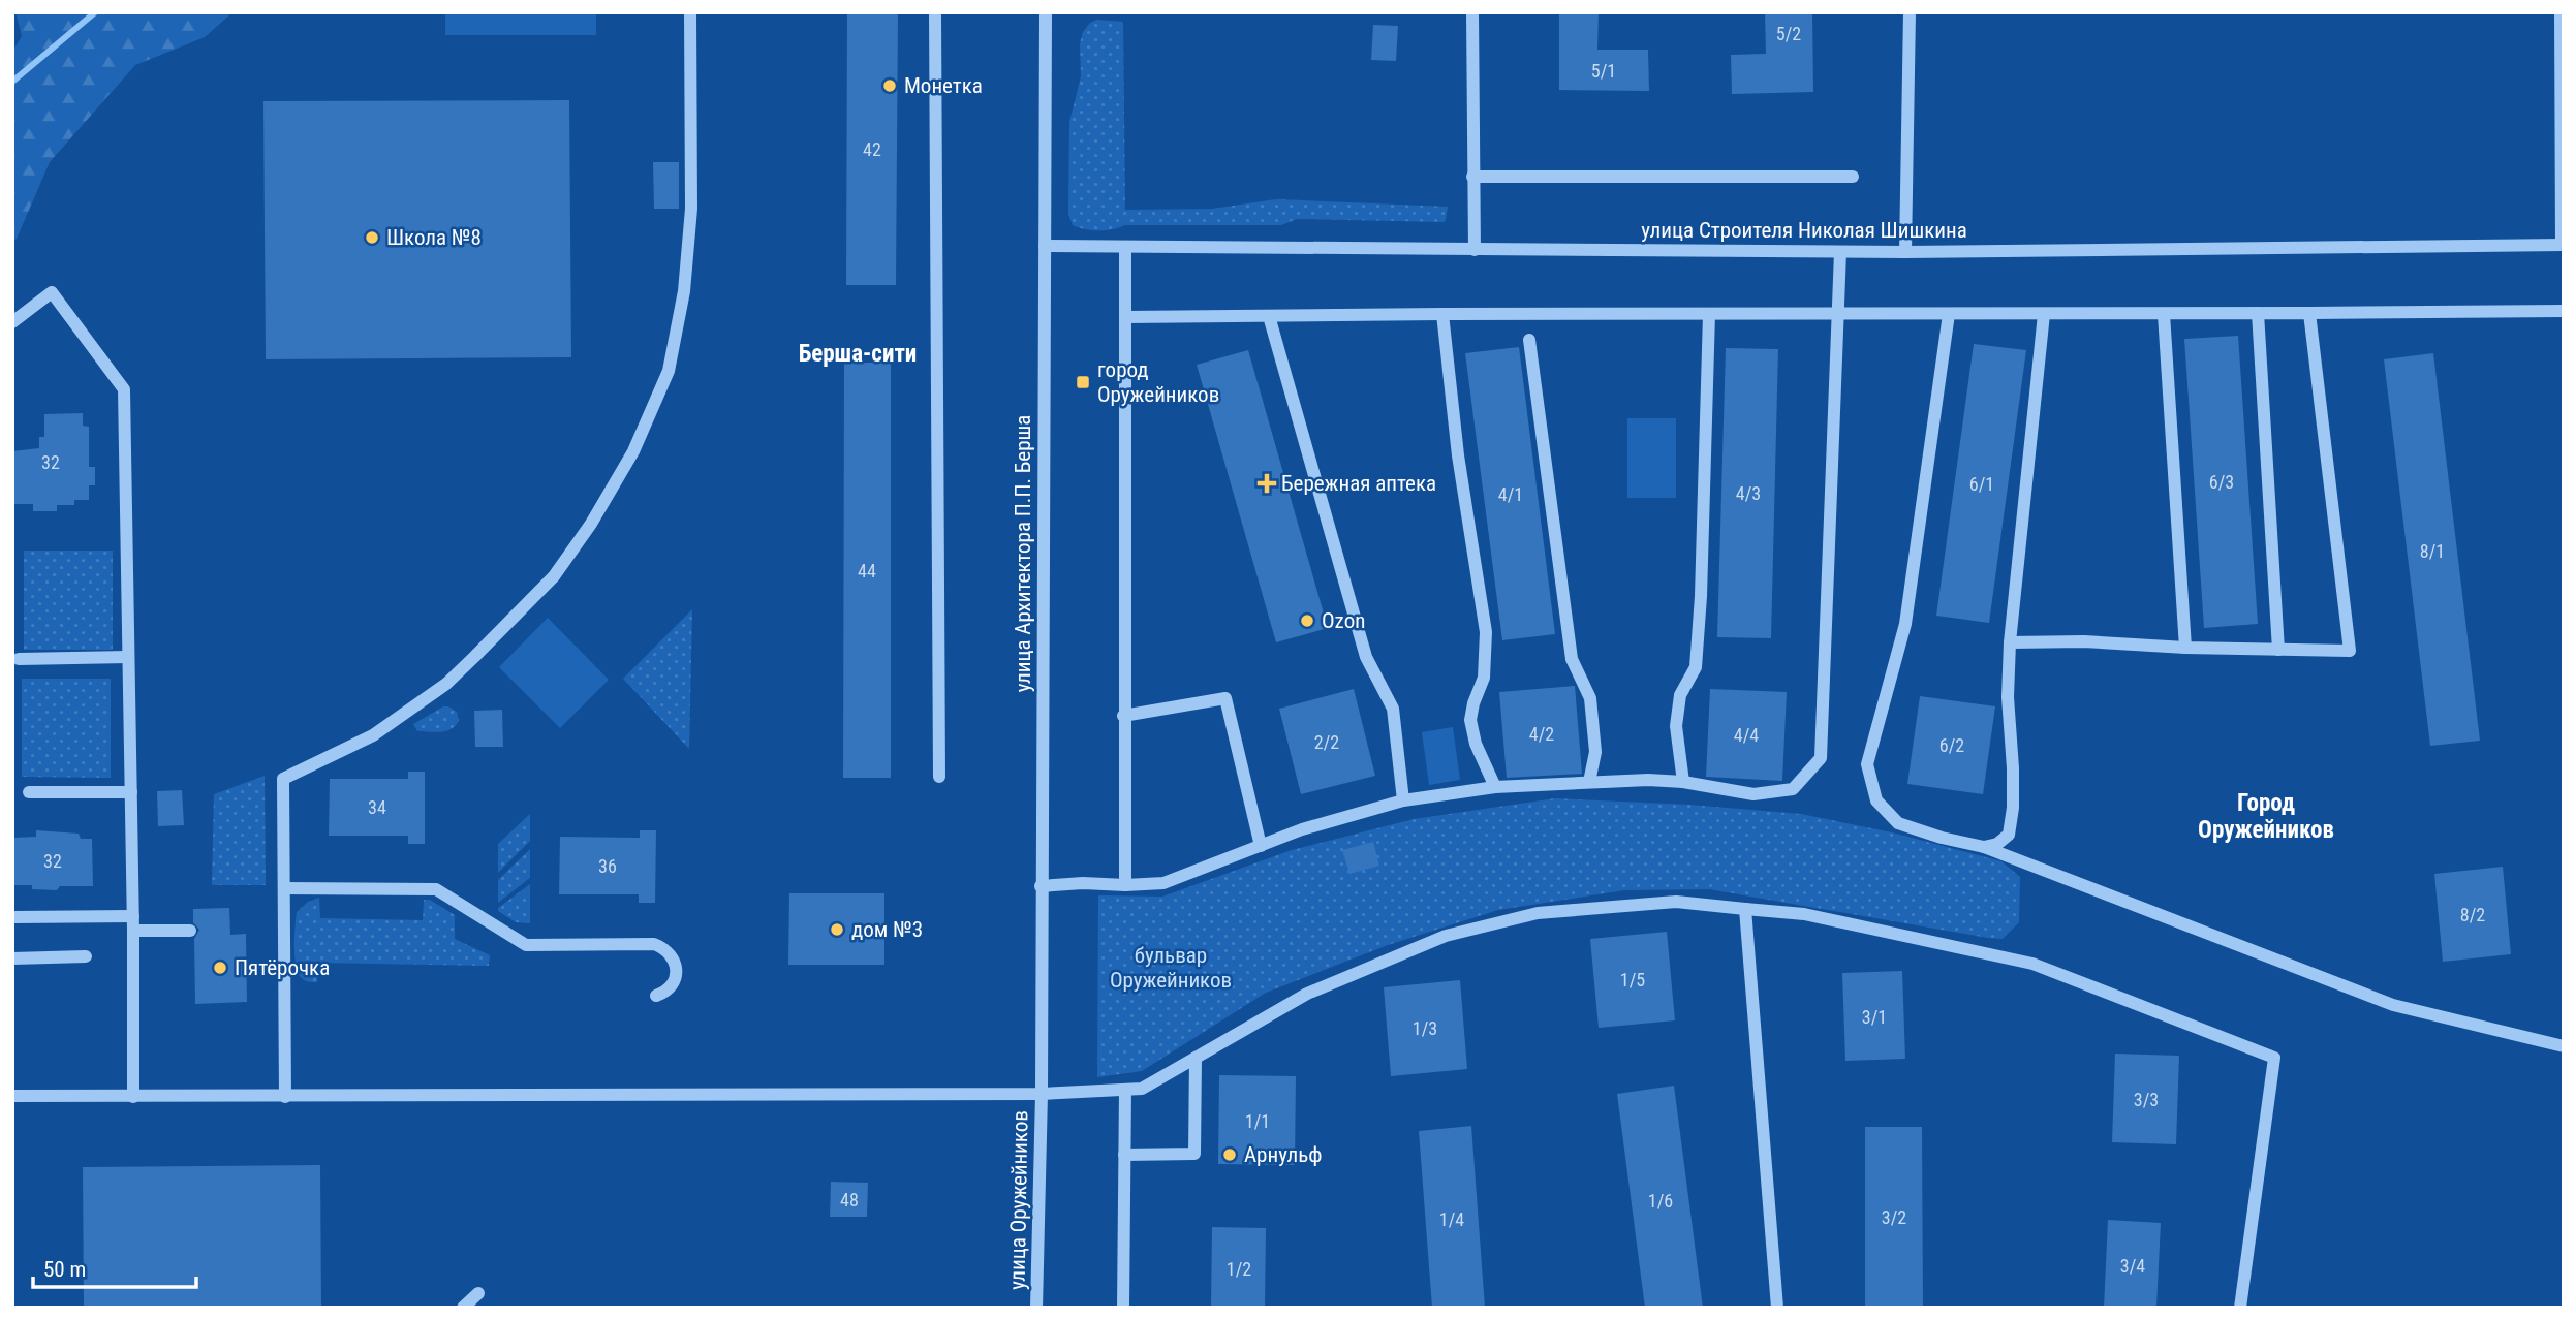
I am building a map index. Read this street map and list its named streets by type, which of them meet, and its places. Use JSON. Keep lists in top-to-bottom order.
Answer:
{
  "streets": {
    "street": ["улица Строителя Николая Шишкина", "улица Архитектора П.П. Берша", "улица Оружейников"]
  },
  "crossings": [
    ["улица Строителя Николая Шишкина", "улица Архитектора П.П. Берша"],
    ["улица Архитектора П.П. Берша", "улица Оружейников"]
  ],
  "districts": ["Берша-сити", "Город Оружейников"],
  "parks": ["бульвар Оружейников"],
  "places": {
    "other": [
      "Монетка",
      "Школа №8",
      "Ozon",
      "дом №3",
      "Пятёрочка",
      "Арнульф"
    ],
    "transit": ["город Оружейников"],
    "health": ["Бережная аптека"]
  },
  "house_numbers": [
    "5/2",
    "5/1",
    "42",
    "32",
    "6/3",
    "6/1",
    "4/3",
    "4/1",
    "8/1",
    "44",
    "4/2",
    "4/4",
    "2/2",
    "6/2",
    "34",
    "32",
    "36",
    "8/2",
    "1/5",
    "3/1",
    "1/3",
    "3/3",
    "1/1",
    "48",
    "1/6",
    "3/2",
    "1/4",
    "3/4",
    "1/2"
  ],
  "scale_bar": "50 m"
}
